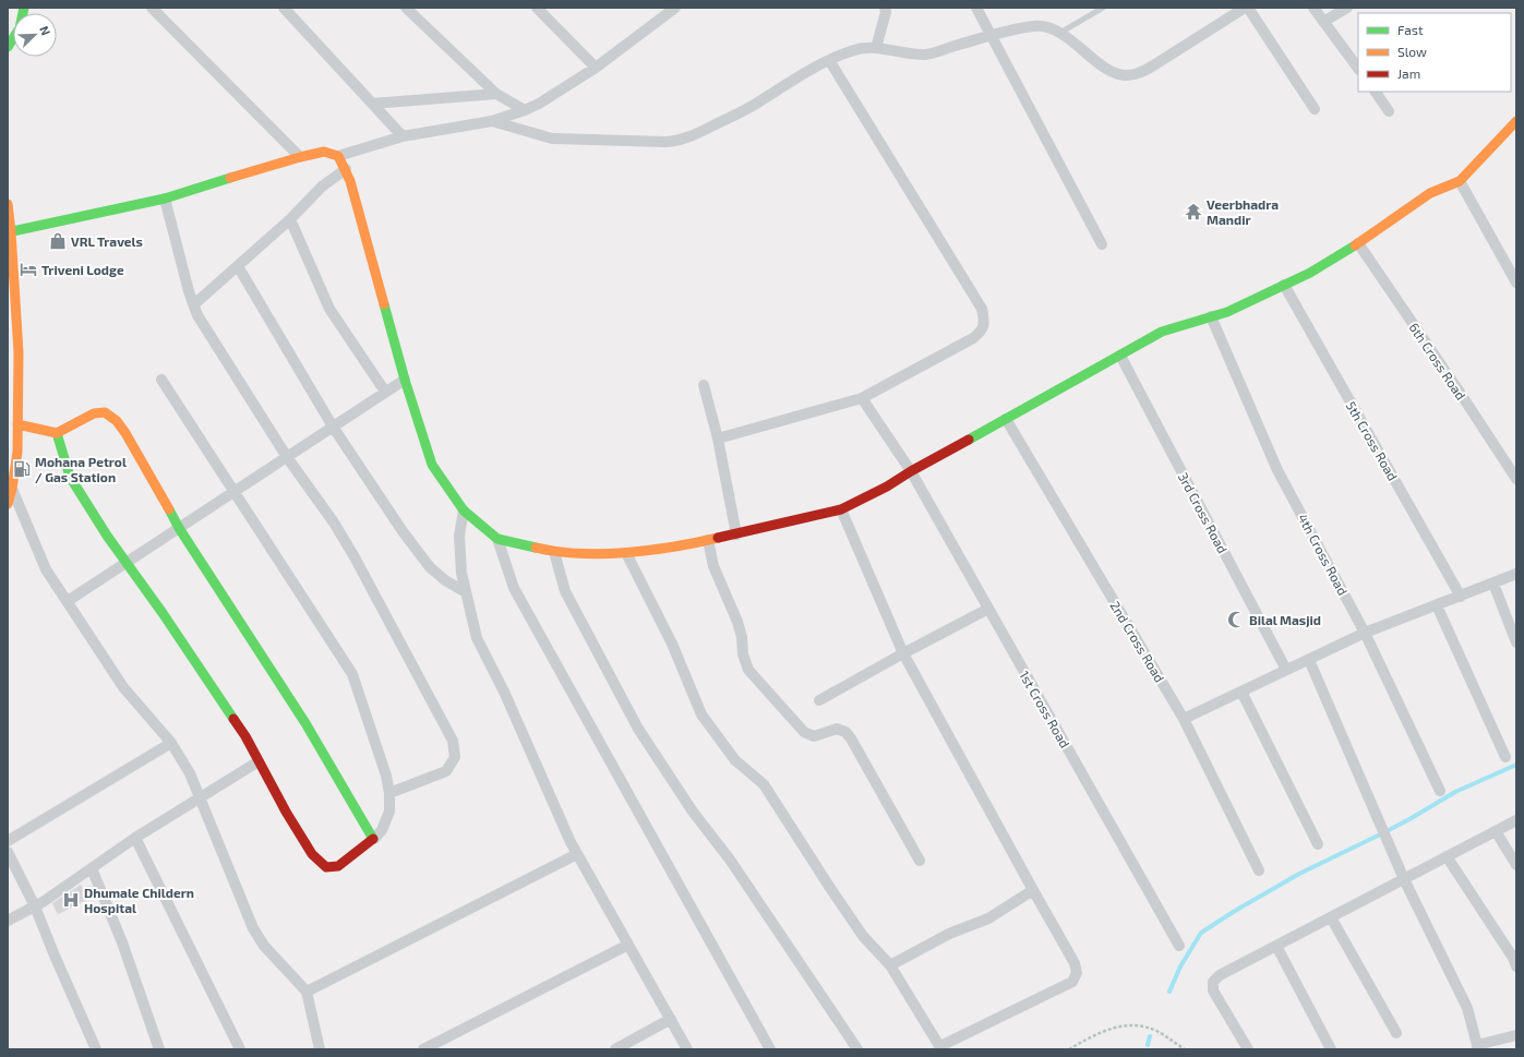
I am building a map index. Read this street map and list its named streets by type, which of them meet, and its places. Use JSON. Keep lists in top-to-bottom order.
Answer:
{
  "streets": {
    "street": [
      "6th Cross Road",
      "5th Cross Road",
      "3rd Cross Road",
      "4th Cross Road",
      "2nd Cross Road",
      "1st Cross Road"
    ]
  },
  "places": {
    "temple": ["Veerbhadra Mandir"],
    "shop": ["VRL Travels"],
    "hotel": ["Triveni Lodge"],
    "fuel station": ["Mohana Petrol / Gas Station"],
    "mosque": ["Bilal Masjid"],
    "hospital": ["Dhumale Childern Hospital"]
  },
  "legend": ["Fast", "Slow", "Jam"],
  "north": "top right"
}
